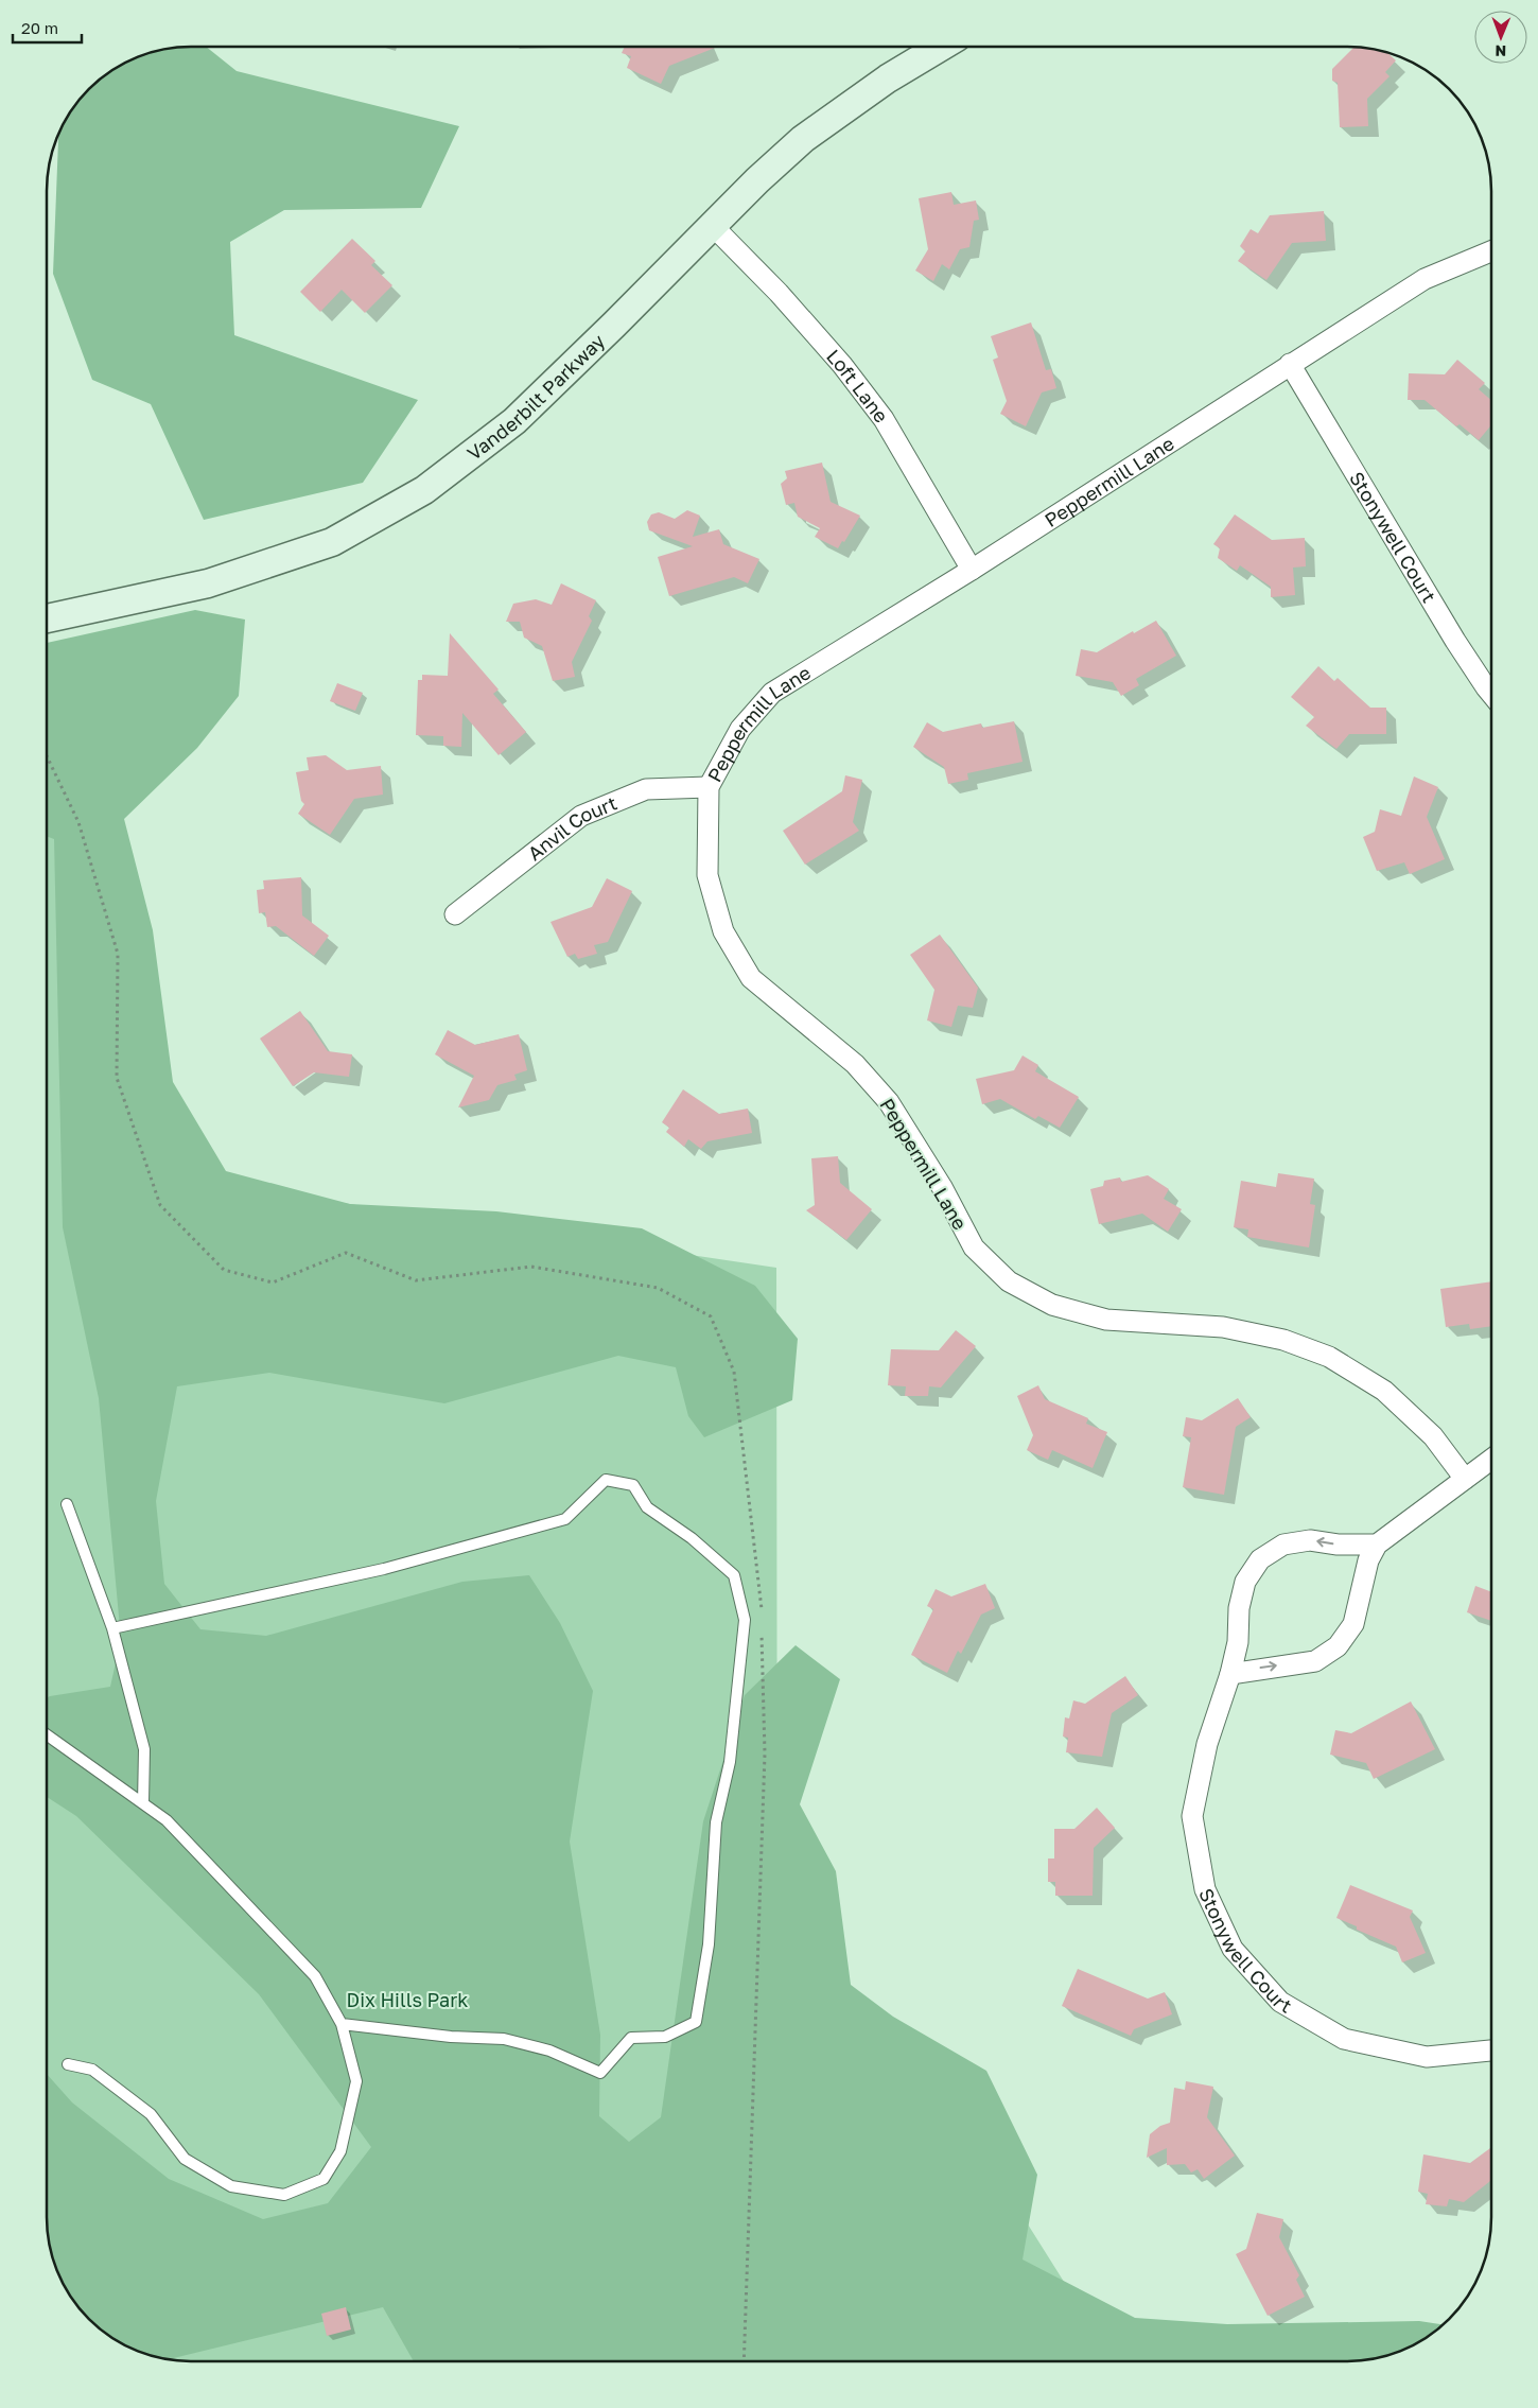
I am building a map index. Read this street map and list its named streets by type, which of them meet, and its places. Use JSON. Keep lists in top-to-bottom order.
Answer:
{
  "streets": {
    "main road": ["Vanderbilt Parkway"],
    "street": [
      "Loft Lane",
      "Peppermill Lane",
      "Stonywell Court",
      "Anvil Court"
    ]
  },
  "crossings": [
    ["Loft Lane", "Vanderbilt Parkway"],
    ["Loft Lane", "Peppermill Lane"],
    ["Peppermill Lane", "Stonywell Court"],
    ["Peppermill Lane", "Anvil Court"]
  ],
  "parks": ["Dix Hills Park"],
  "scale_bar": "20 m",
  "north": "bottom"
}
